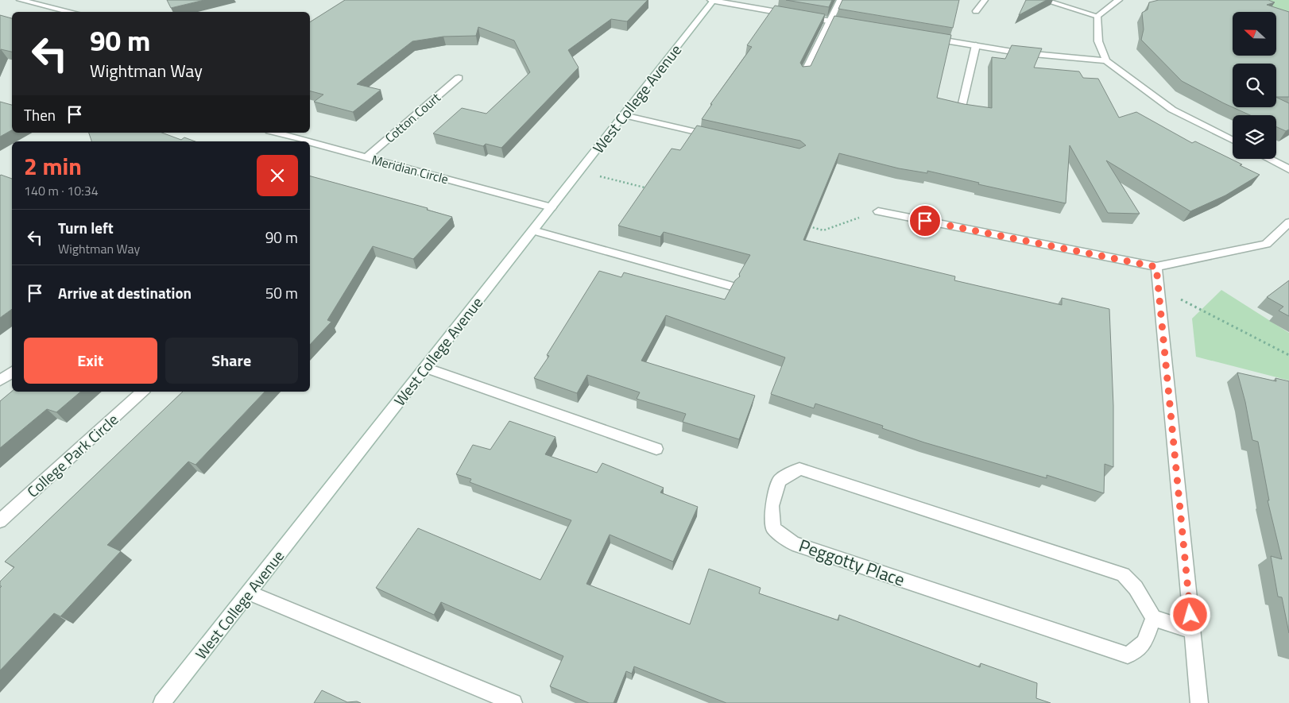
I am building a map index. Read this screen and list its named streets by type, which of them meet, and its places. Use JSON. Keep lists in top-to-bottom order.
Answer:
{
  "streets": {
    "street": [
      "West College Avenue",
      "Cotton Court",
      "Meridian Circle",
      "College Park Circle",
      "Peggotty Place"
    ]
  },
  "crossings": [
    ["West College Avenue", "Meridian Circle"],
    ["Cotton Court", "Meridian Circle"]
  ],
  "north": "left",
  "page": {
    "turn": ["90 m", "Wightman Way"],
    "then": "Then",
    "heading": ["2 min", "140 m · 10:34"],
    "list": [
      {
        "name": "Turn left",
        "note": "Wightman Way",
        "value": "90 m"
      },
      {
        "name": "Arrive at destination",
        "value": "50 m"
      }
    ],
    "buttons": ["Exit", "Share"]
  }
}
